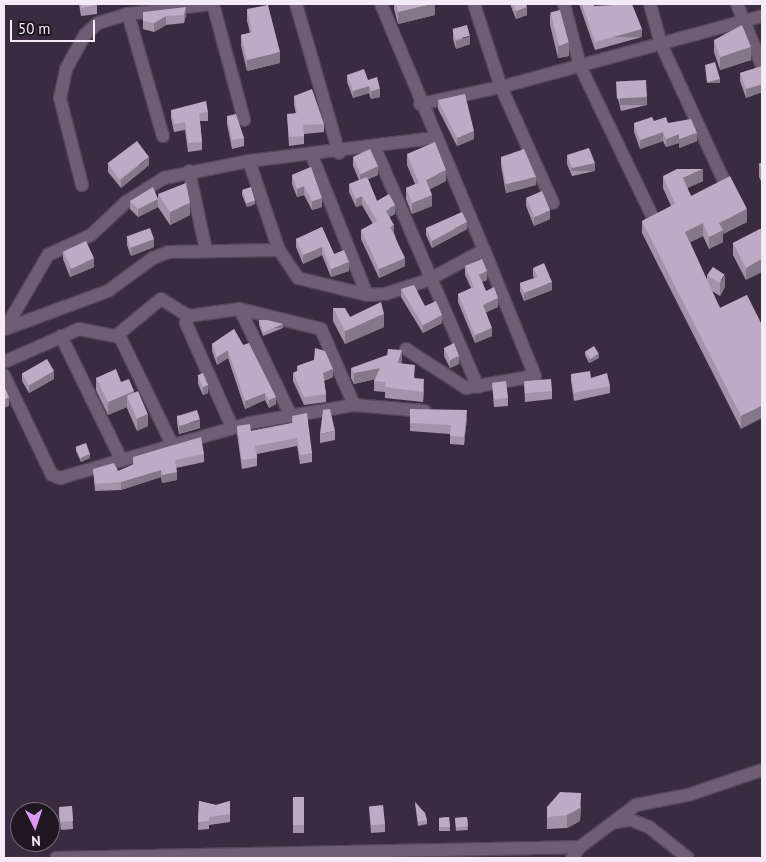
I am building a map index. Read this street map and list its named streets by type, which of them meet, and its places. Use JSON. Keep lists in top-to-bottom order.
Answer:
{
  "scale_bar": "50 m",
  "north": "bottom"
}
